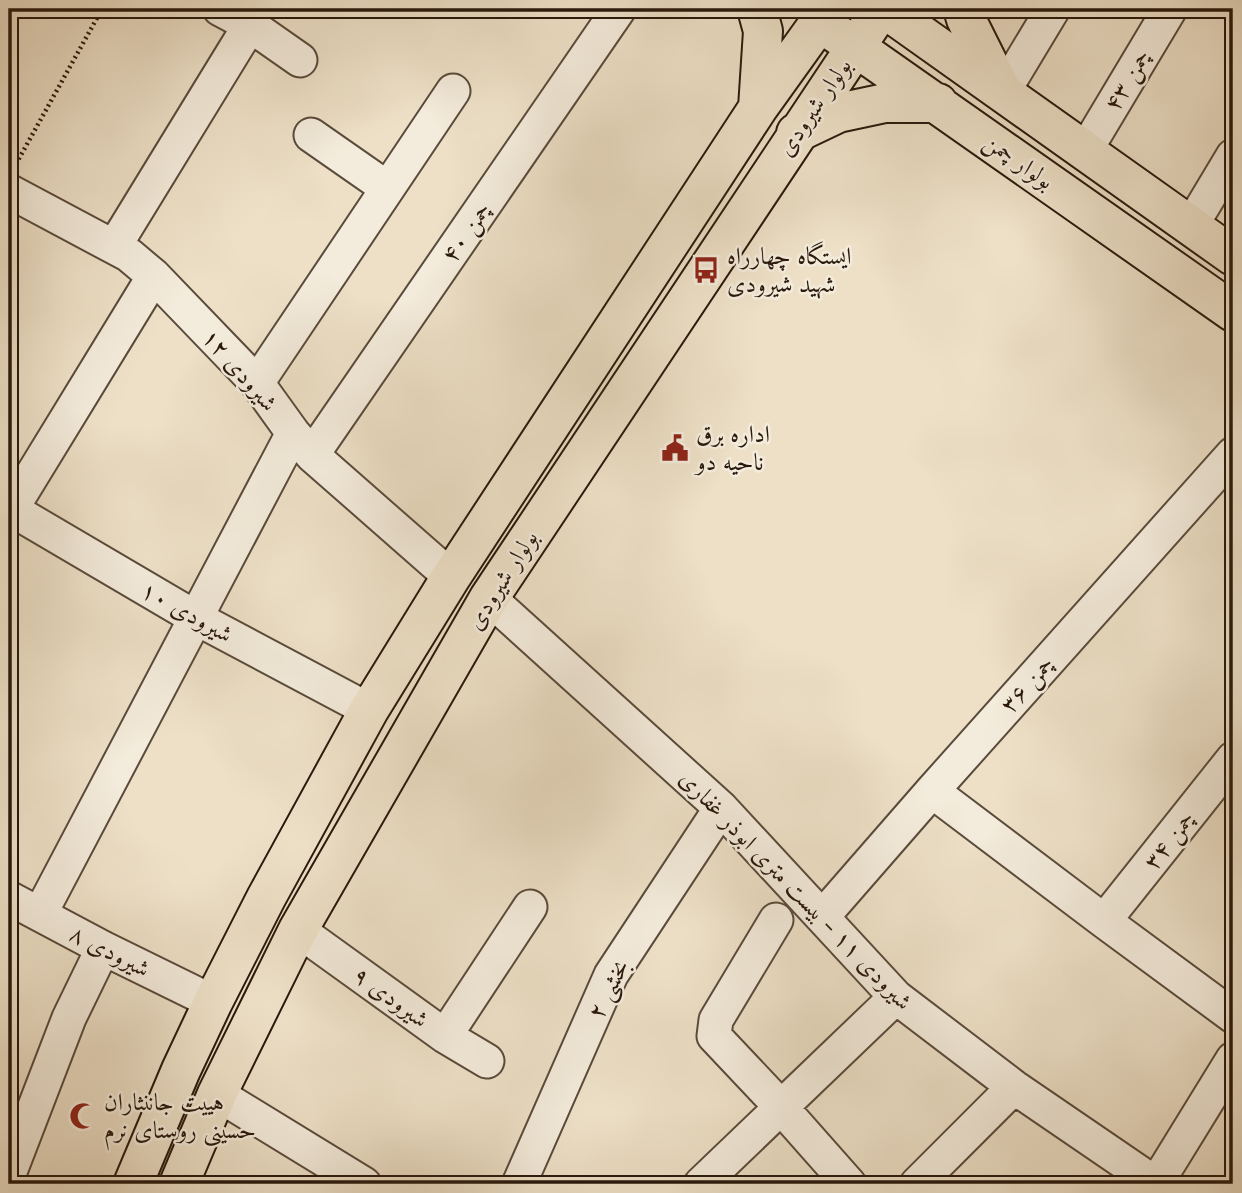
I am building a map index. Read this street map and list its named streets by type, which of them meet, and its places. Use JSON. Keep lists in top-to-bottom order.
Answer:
{
  "streets": {
    "main road": ["بولوار شیرودی", "بولوار چمن"],
    "street": [
      "چمن ۴۳",
      "چمن ۴۰",
      "شیرودی ۱۲",
      "شیرودی ۱۰",
      "چمن ۳۶",
      "چمن ۳۴",
      "شیرودی ۱۱ - بیست متری ابوذر غفاری",
      "شیرودی ۸",
      "بخشی ۲",
      "شیرودی ۹"
    ]
  },
  "crossings": [
    ["چمن ۴۳", "بولوار چمن"],
    ["بولوار شیرودی", "بولوار چمن"],
    ["بولوار شیرودی", "شیرودی ۱۲"],
    ["بولوار شیرودی", "شیرودی ۱۰"],
    ["بولوار شیرودی", "شیرودی ۱۱ - بیست متری ابوذر غفاری"],
    ["بولوار شیرودی", "شیرودی ۸"],
    ["بولوار شیرودی", "شیرودی ۹"],
    ["چمن ۴۰", "شیرودی ۱۲"],
    ["چمن ۴۰", "شیرودی ۱۰"],
    ["چمن ۴۰", "شیرودی ۸"],
    ["چمن ۳۶", "شیرودی ۱۱ - بیست متری ابوذر غفاری"],
    ["شیرودی ۱۱ - بیست متری ابوذر غفاری", "بخشی ۲"]
  ],
  "places": {
    "bus stop": ["ایستگاه چهارراه شهید شیرودی"],
    "public building": ["اداره برق ناحیه دو"],
    "mosque": ["هییت جاننثاران حسینی روستای نرم"]
  }
}
